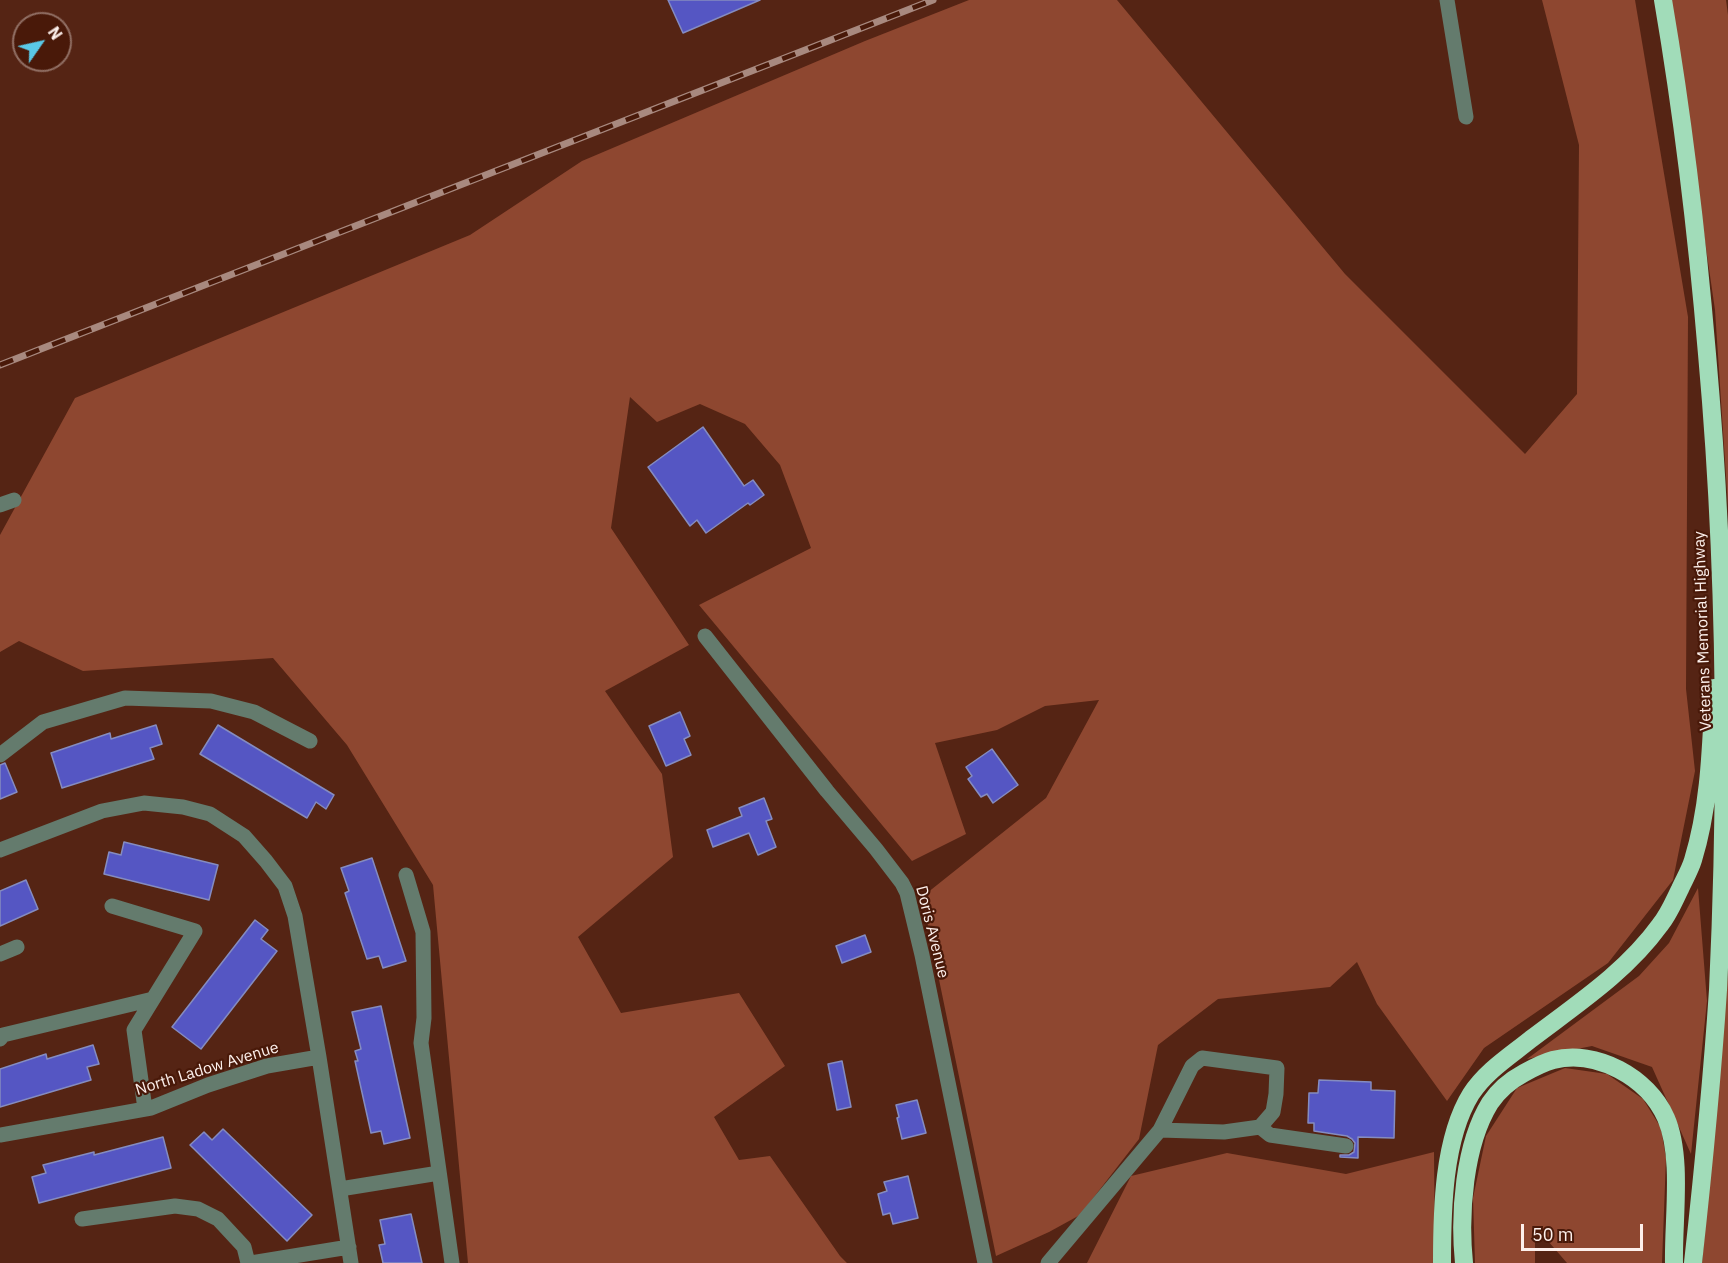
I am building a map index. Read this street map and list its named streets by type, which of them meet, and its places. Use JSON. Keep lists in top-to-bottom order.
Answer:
{
  "streets": {
    "highway": ["Veterans Memorial Highway"],
    "street": ["Doris Avenue", "North Ladow Avenue"]
  },
  "scale_bar": "50 m",
  "north": "top right"
}
